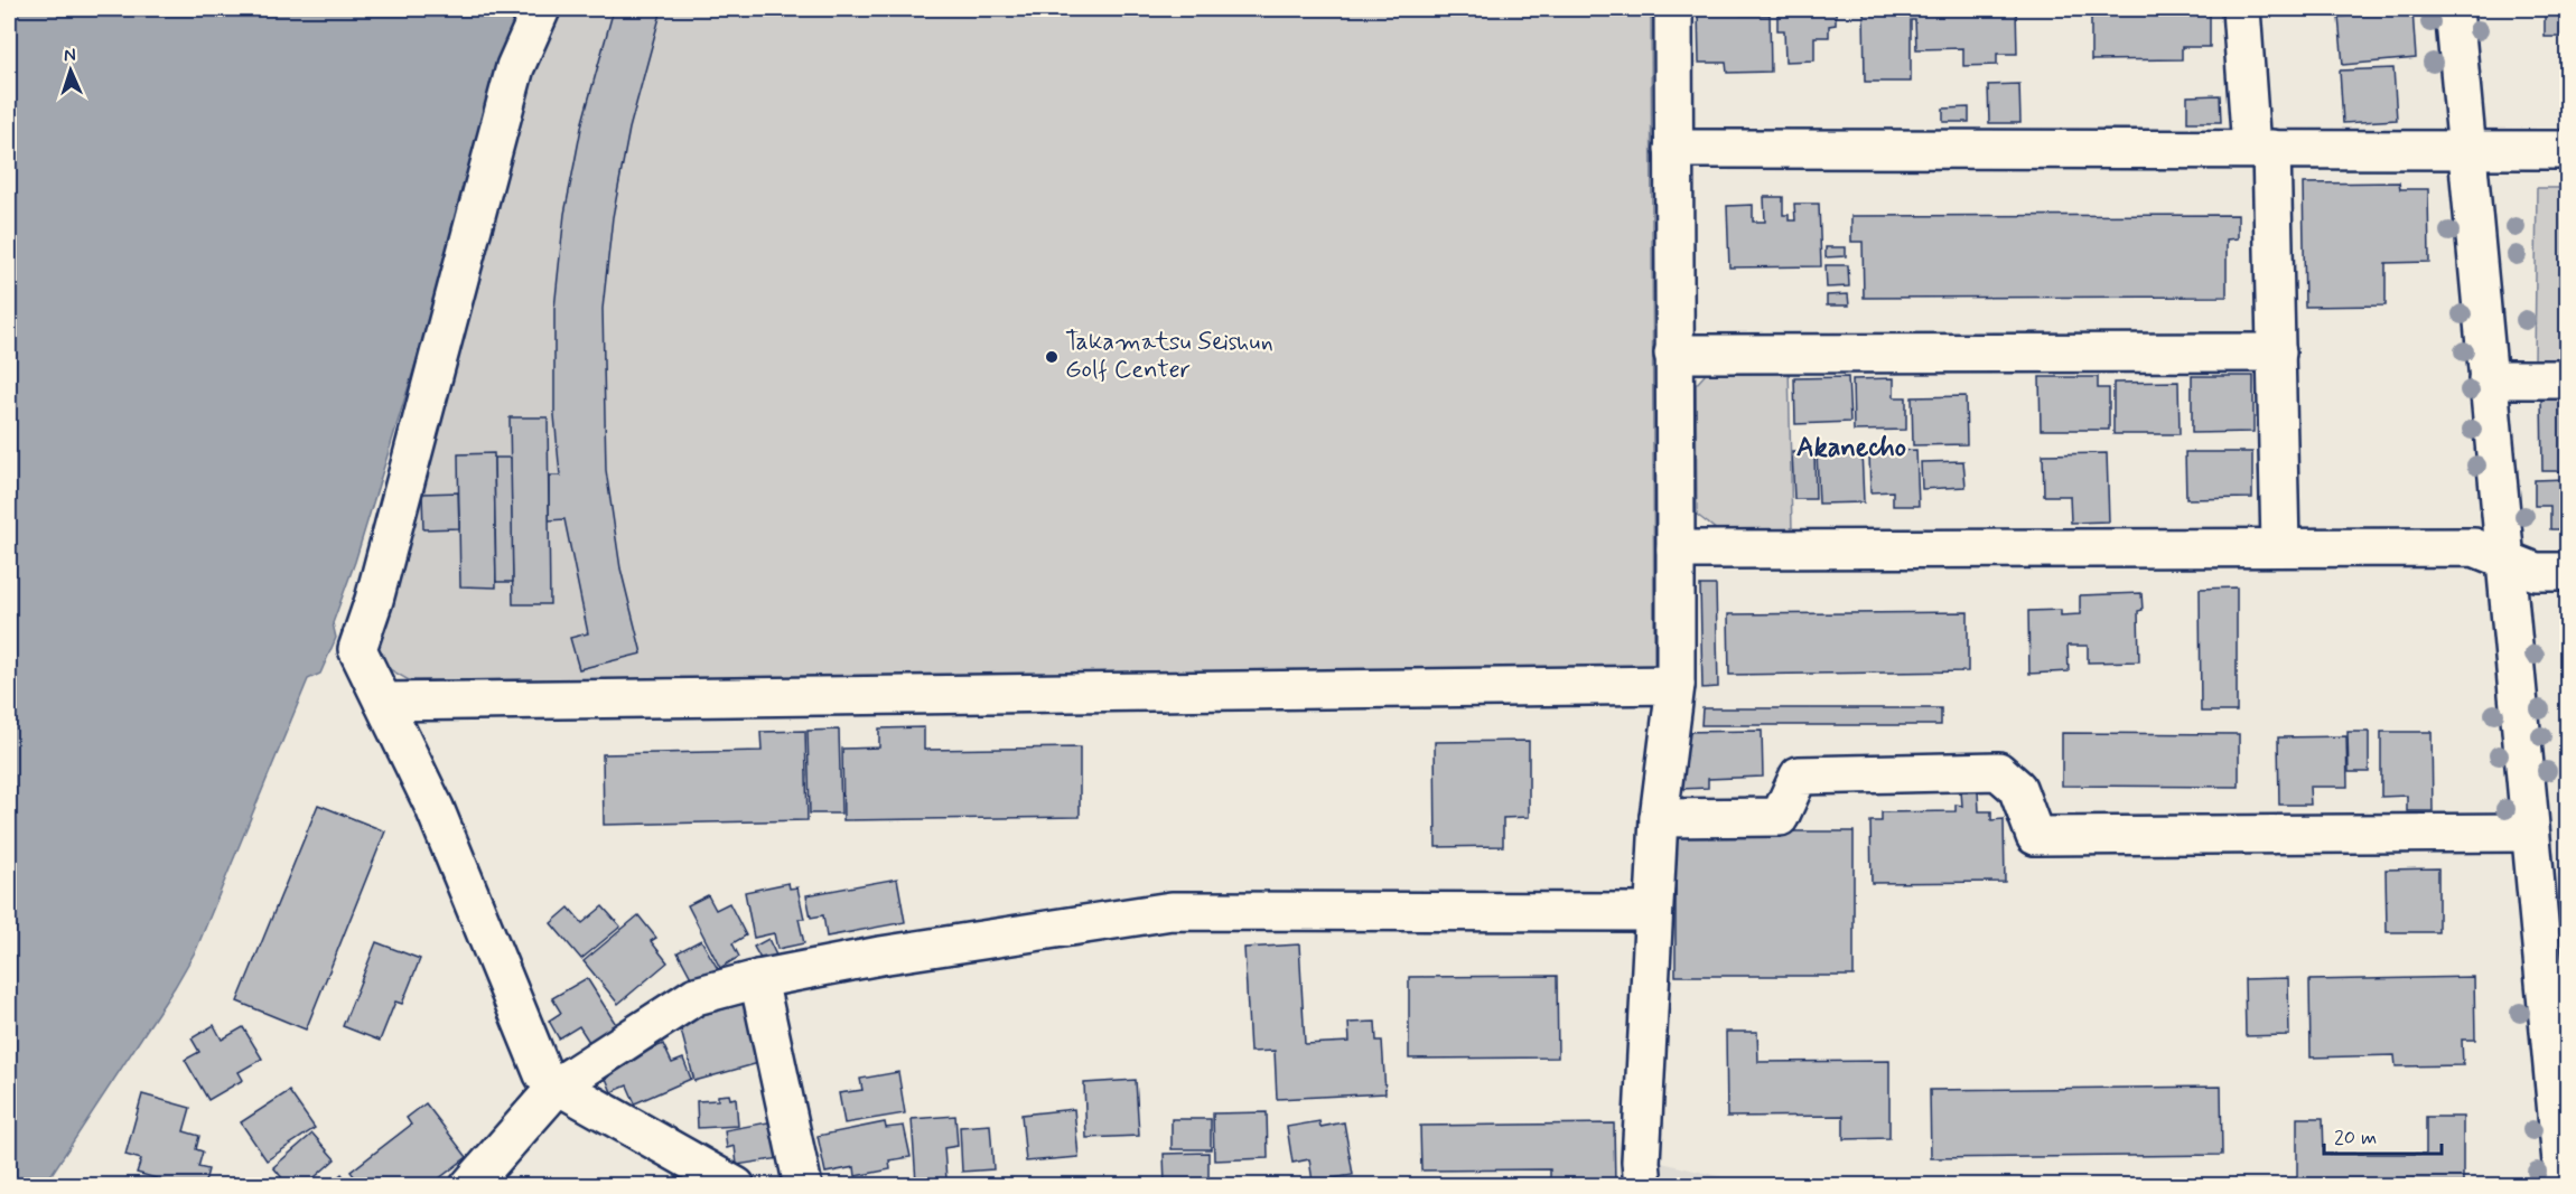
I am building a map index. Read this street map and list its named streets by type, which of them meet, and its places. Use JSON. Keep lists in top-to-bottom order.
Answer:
{
  "districts": ["Akanecho"],
  "places": ["Takamatsu Seishun Golf Center"],
  "scale_bar": "20 m",
  "north": "top"
}
